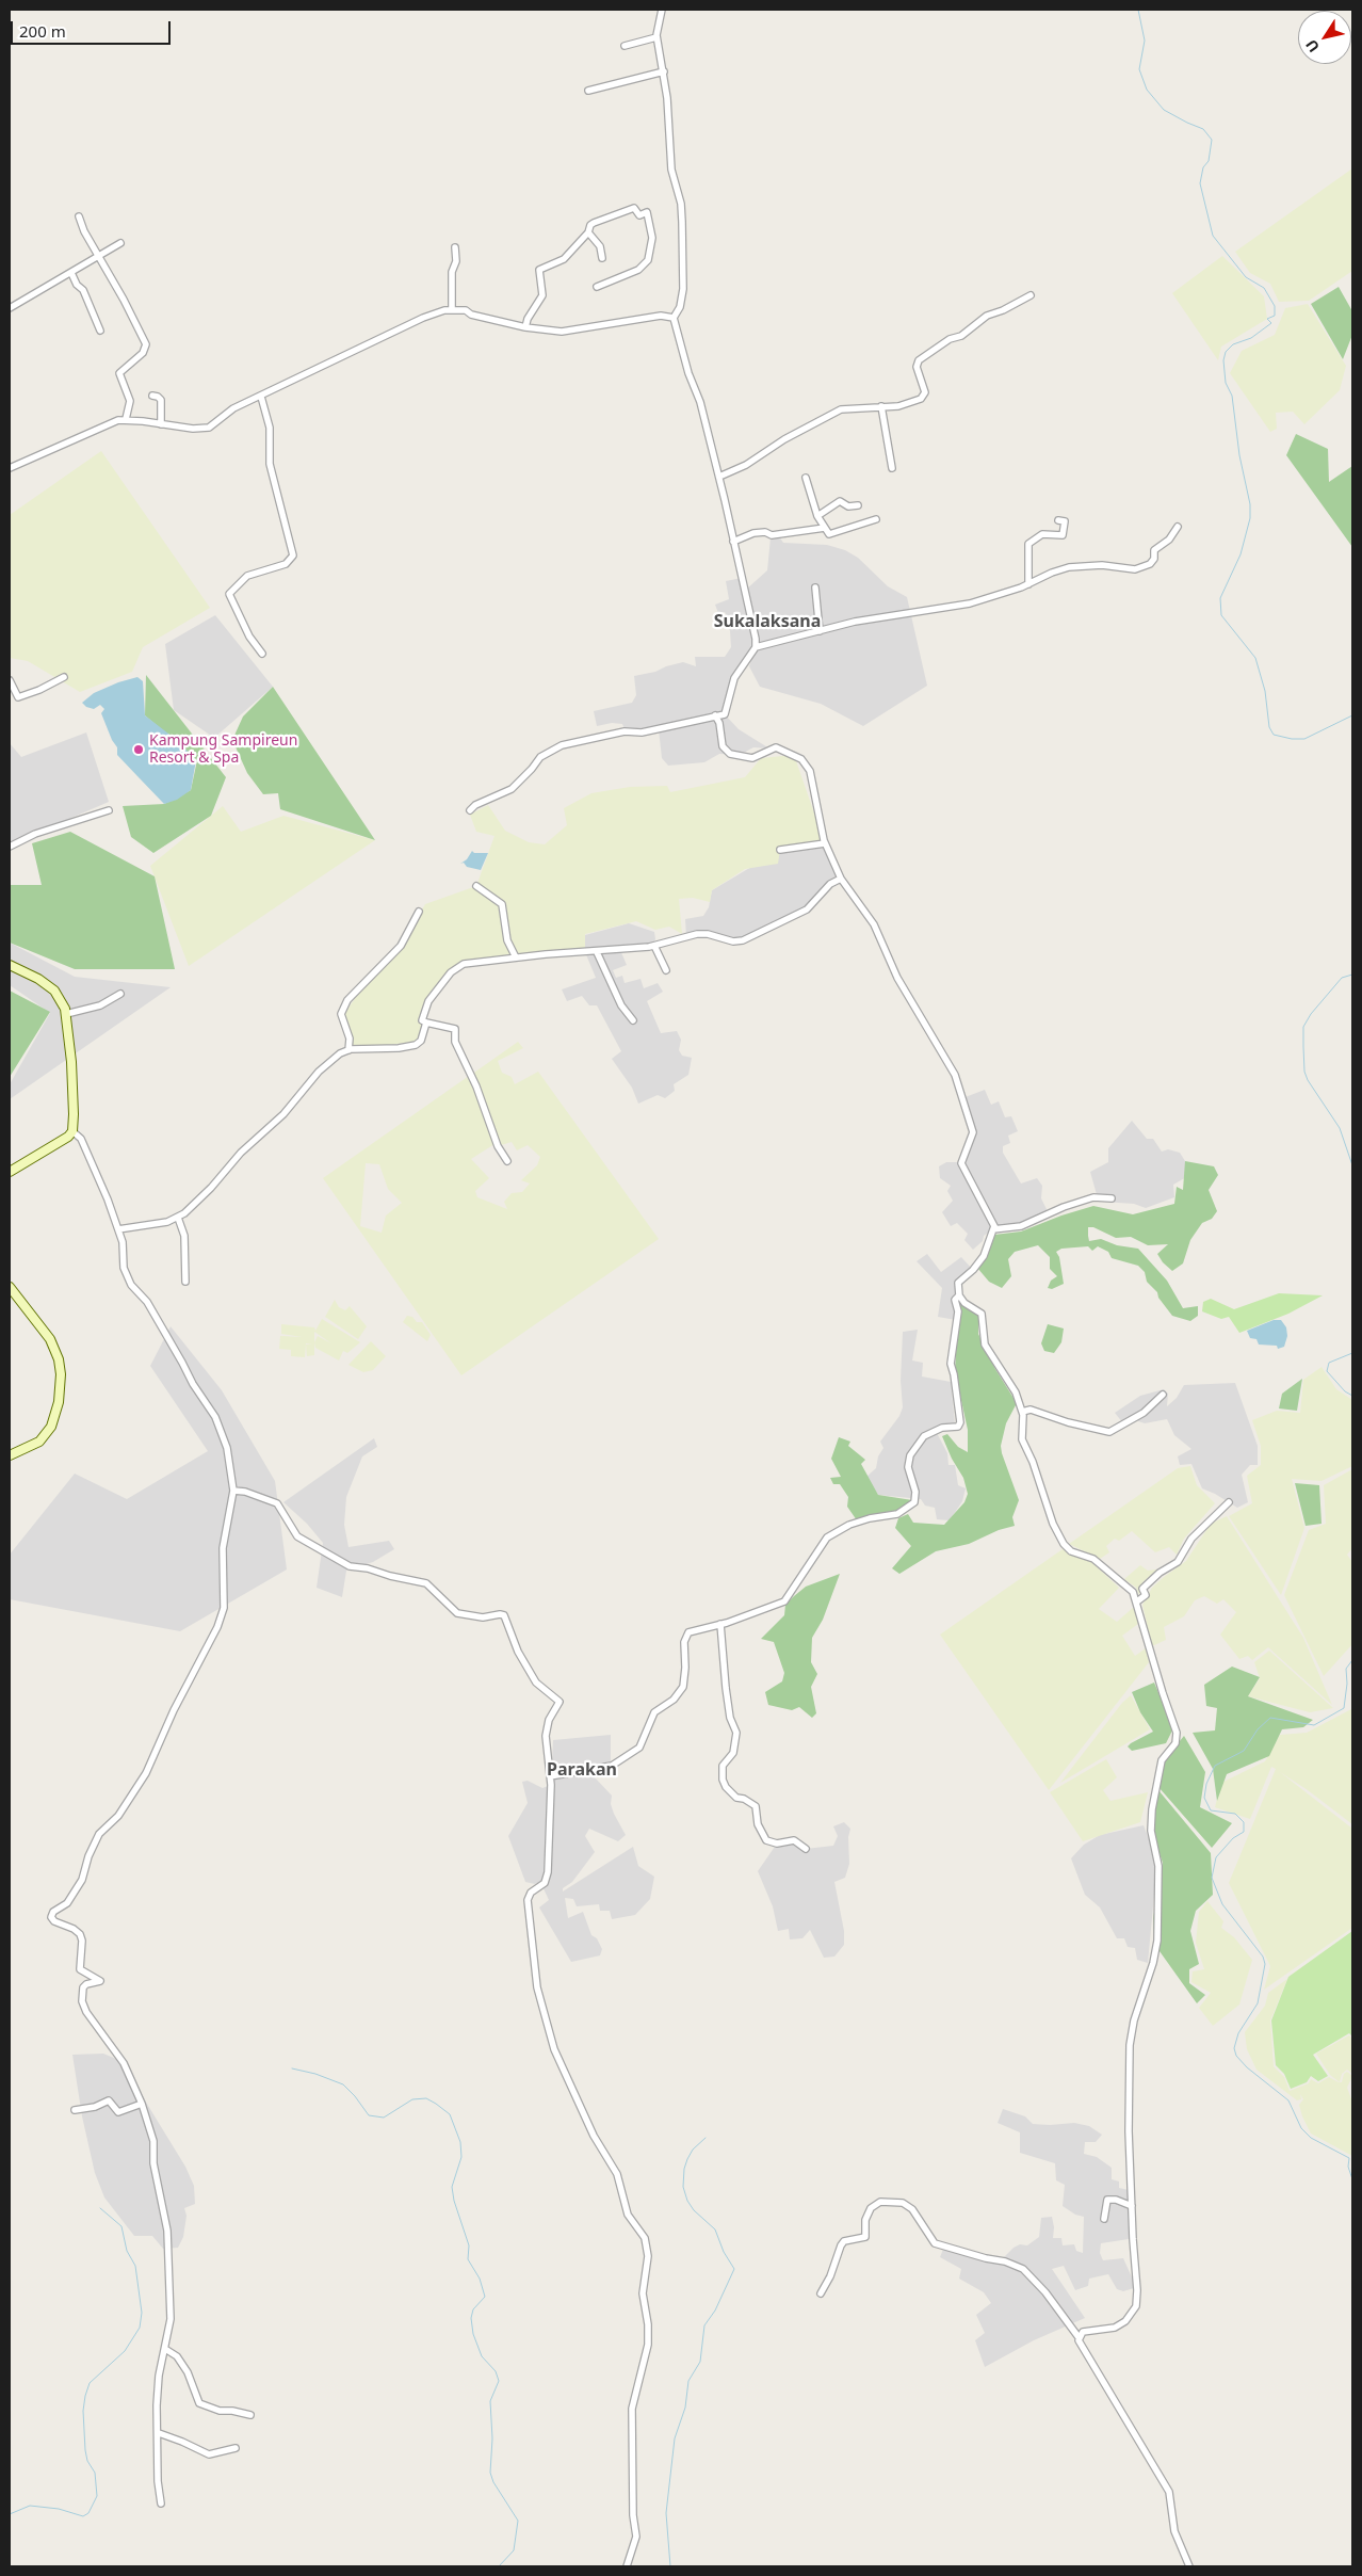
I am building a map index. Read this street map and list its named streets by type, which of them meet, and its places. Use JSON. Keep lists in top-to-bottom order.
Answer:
{
  "districts": ["Sukalaksana", "Parakan"],
  "places": ["Kampung Sampireun Resort & Spa"],
  "scale_bar": "200 m",
  "north": "bottom left"
}
